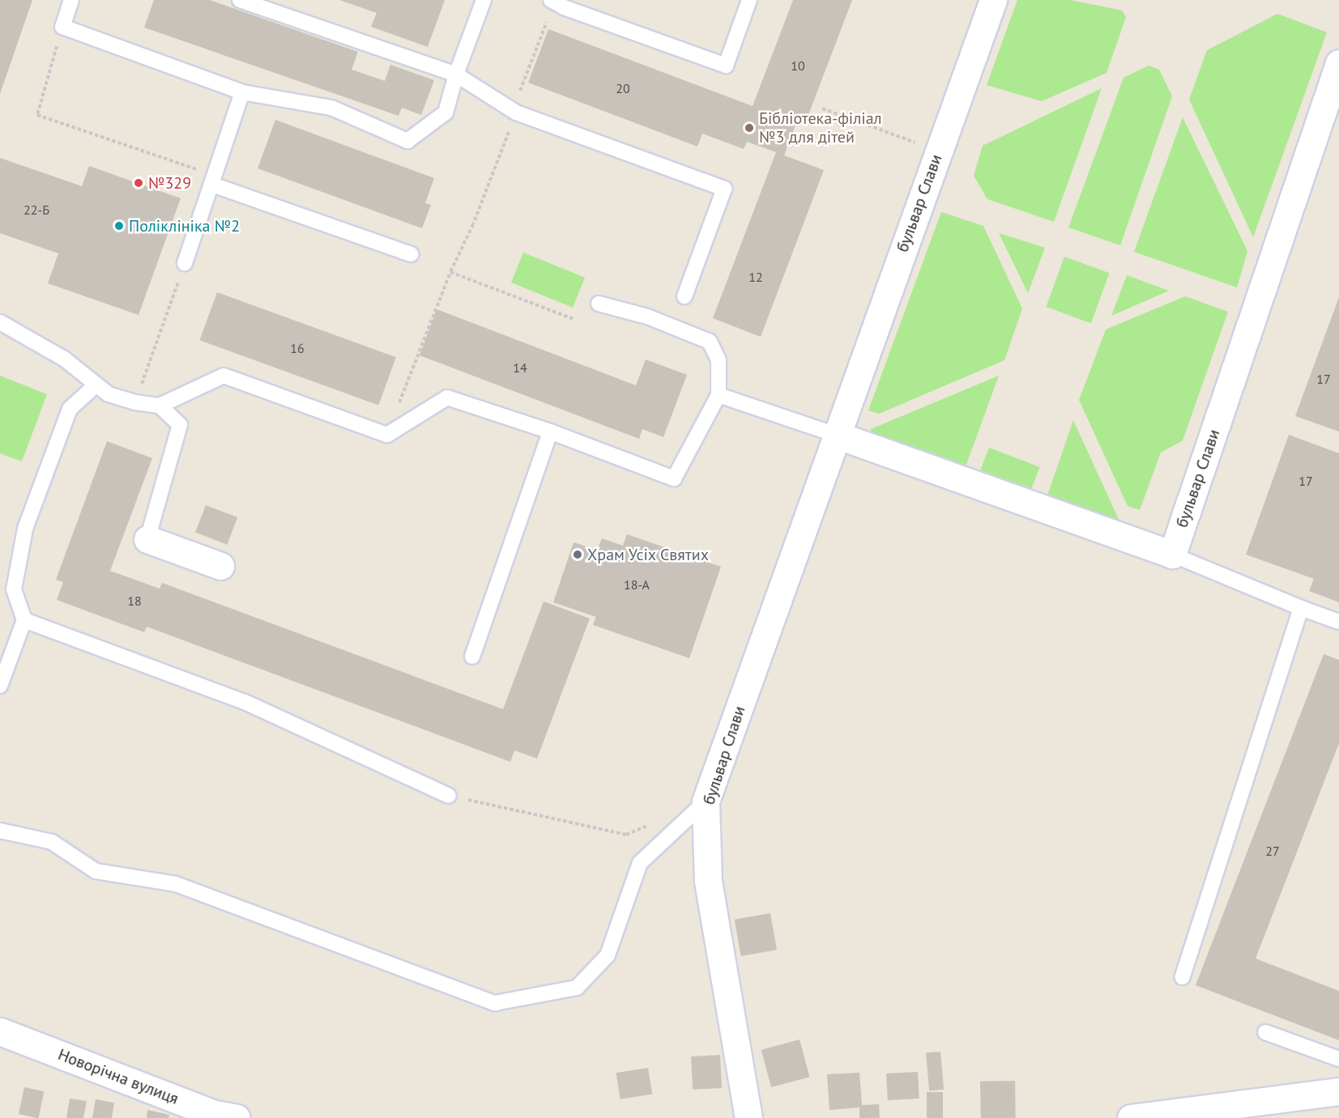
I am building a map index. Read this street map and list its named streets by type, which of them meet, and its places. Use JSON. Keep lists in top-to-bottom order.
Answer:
{
  "streets": {
    "street": ["бульвар Слави", "Новорічна вулиця"]
  },
  "places": [
    "Бібліотека-філіал №3 для дітей",
    "№329",
    "Поліклініка №2",
    "Храм Усіх Святих"
  ],
  "house_numbers": [
    "10",
    "20",
    "22-Б",
    "12",
    "16",
    "14",
    "17",
    "17",
    "18-А",
    "18",
    "27"
  ]
}
